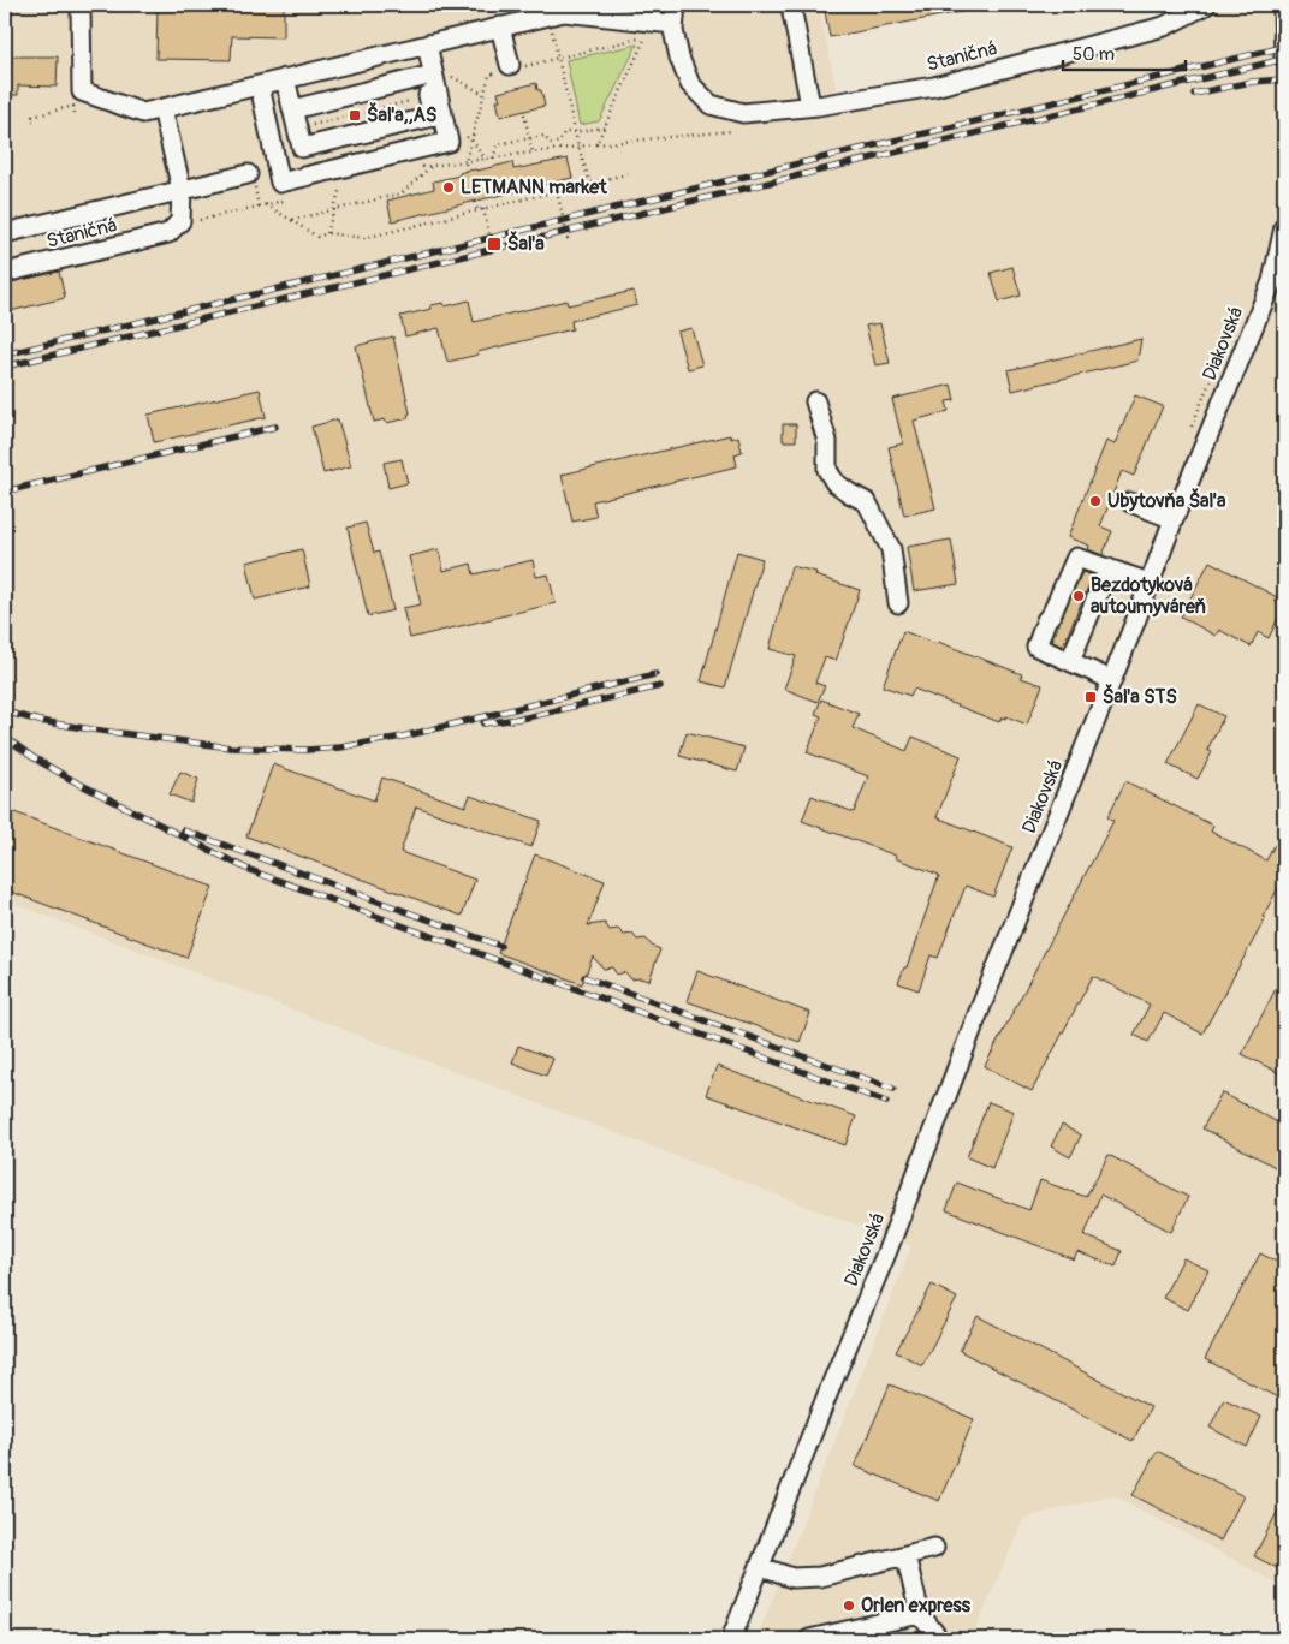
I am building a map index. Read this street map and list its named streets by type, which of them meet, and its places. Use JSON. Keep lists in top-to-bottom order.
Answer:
{
  "streets": {
    "street": ["Staničná", "Diakovská"]
  },
  "places": {
    "transit": ["Šaľa,,AS", "Šaľa", "Šaľa STS"],
    "other": [
      "LETMANN market",
      "Ubytovňa Šaľa",
      "Bezdotyková autoumyváreň",
      "Orlen express"
    ]
  },
  "scale_bar": "50 m"
}
